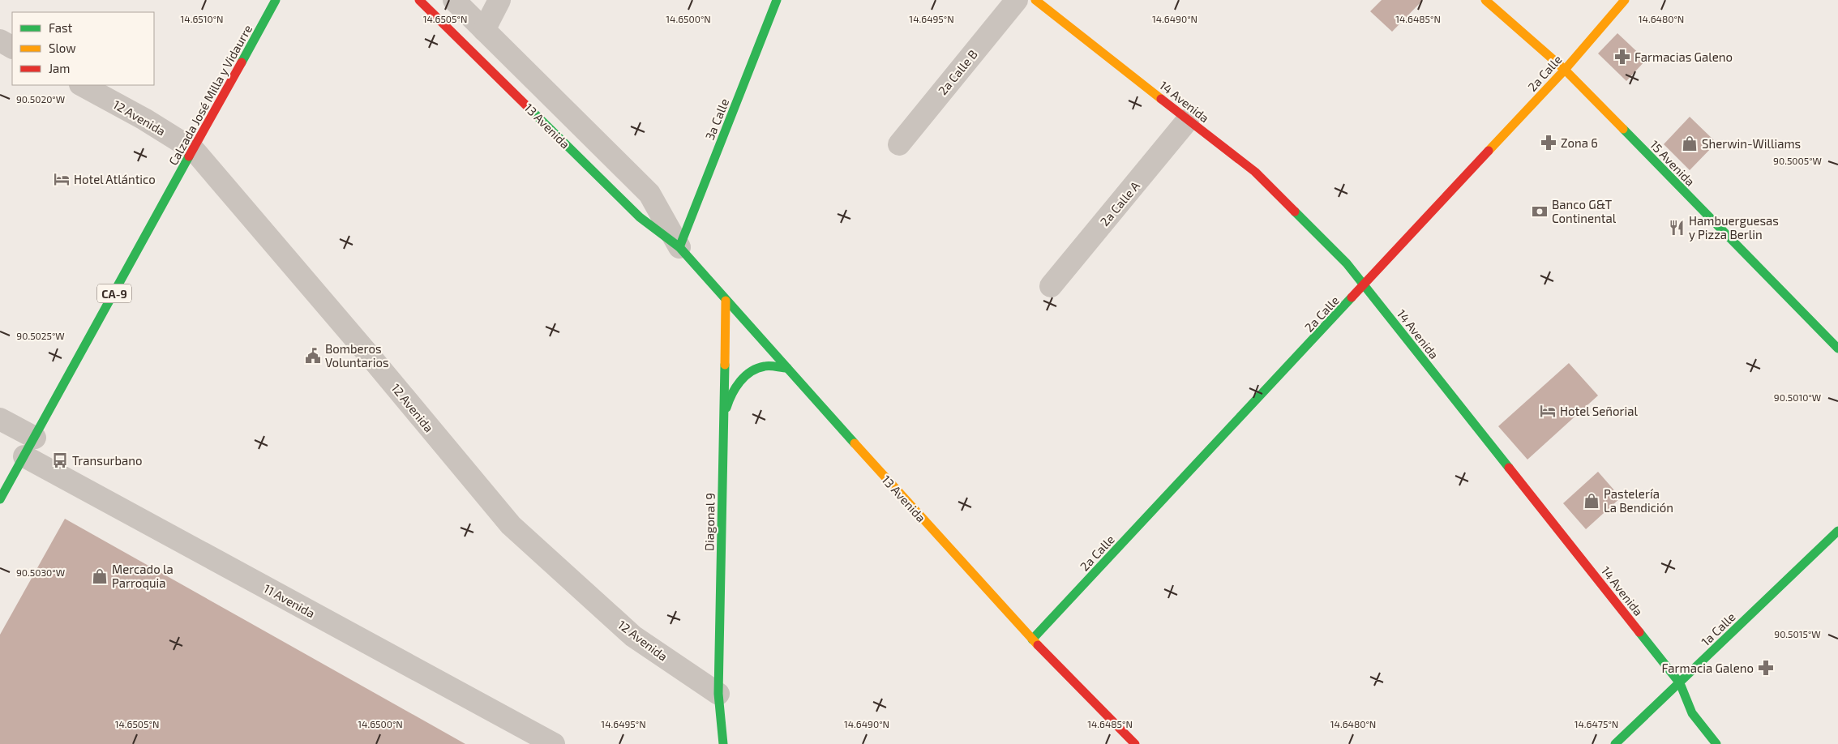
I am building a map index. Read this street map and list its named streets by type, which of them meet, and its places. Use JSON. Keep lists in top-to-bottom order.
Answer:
{
  "streets": {
    "main road": [
      "2a Calle",
      "Calzada José Milla y Vidaurre",
      "14 Avenida",
      "3a Calle",
      "13 Avenida",
      "15 Avenida",
      "CA-9",
      "Diagonal 9",
      "1a Calle"
    ],
    "street": [
      "2a Calle B",
      "12 Avenida",
      "2a Calle A",
      "11 Avenida"
    ]
  },
  "crossings": [
    ["2a Calle", "14 Avenida"],
    ["2a Calle", "13 Avenida"],
    ["2a Calle", "15 Avenida"],
    ["Calzada José Milla y Vidaurre", "12 Avenida"],
    ["Calzada José Milla y Vidaurre", "CA-9"],
    ["Calzada José Milla y Vidaurre", "11 Avenida"],
    ["14 Avenida", "2a Calle A"],
    ["14 Avenida", "1a Calle"],
    ["12 Avenida", "Diagonal 9"],
    ["3a Calle", "13 Avenida"],
    ["13 Avenida", "Diagonal 9"],
    ["CA-9", "11 Avenida"]
  ],
  "places": {
    "pharmacy": ["Farmacias Galeno", "Zona 6", "Farmacia Galeno"],
    "shop": ["Sherwin-Williams", "Pastelería La Bendición", "Mercado la Parroquia"],
    "hotel": ["Hotel Atlántico", "Hotel Señorial"],
    "bank": ["Banco G&T Continental"],
    "restaurant": ["Hambuerguesas y Pizza Berlin"],
    "public building": ["Bomberos Voluntarios"],
    "bus stop": ["Transurbano"]
  },
  "legend": ["Fast", "Slow", "Jam"],
  "coordinates": [
    "14.6510°N",
    "14.6505°N",
    "14.6500°N",
    "14.6495°N",
    "14.6490°N",
    "14.6485°N",
    "14.6480°N",
    "90.5020°W",
    "90.5005°W",
    "90.5025°W",
    "90.5010°W",
    "90.5030°W",
    "90.5015°W",
    "14.6475°N"
  ]
}
